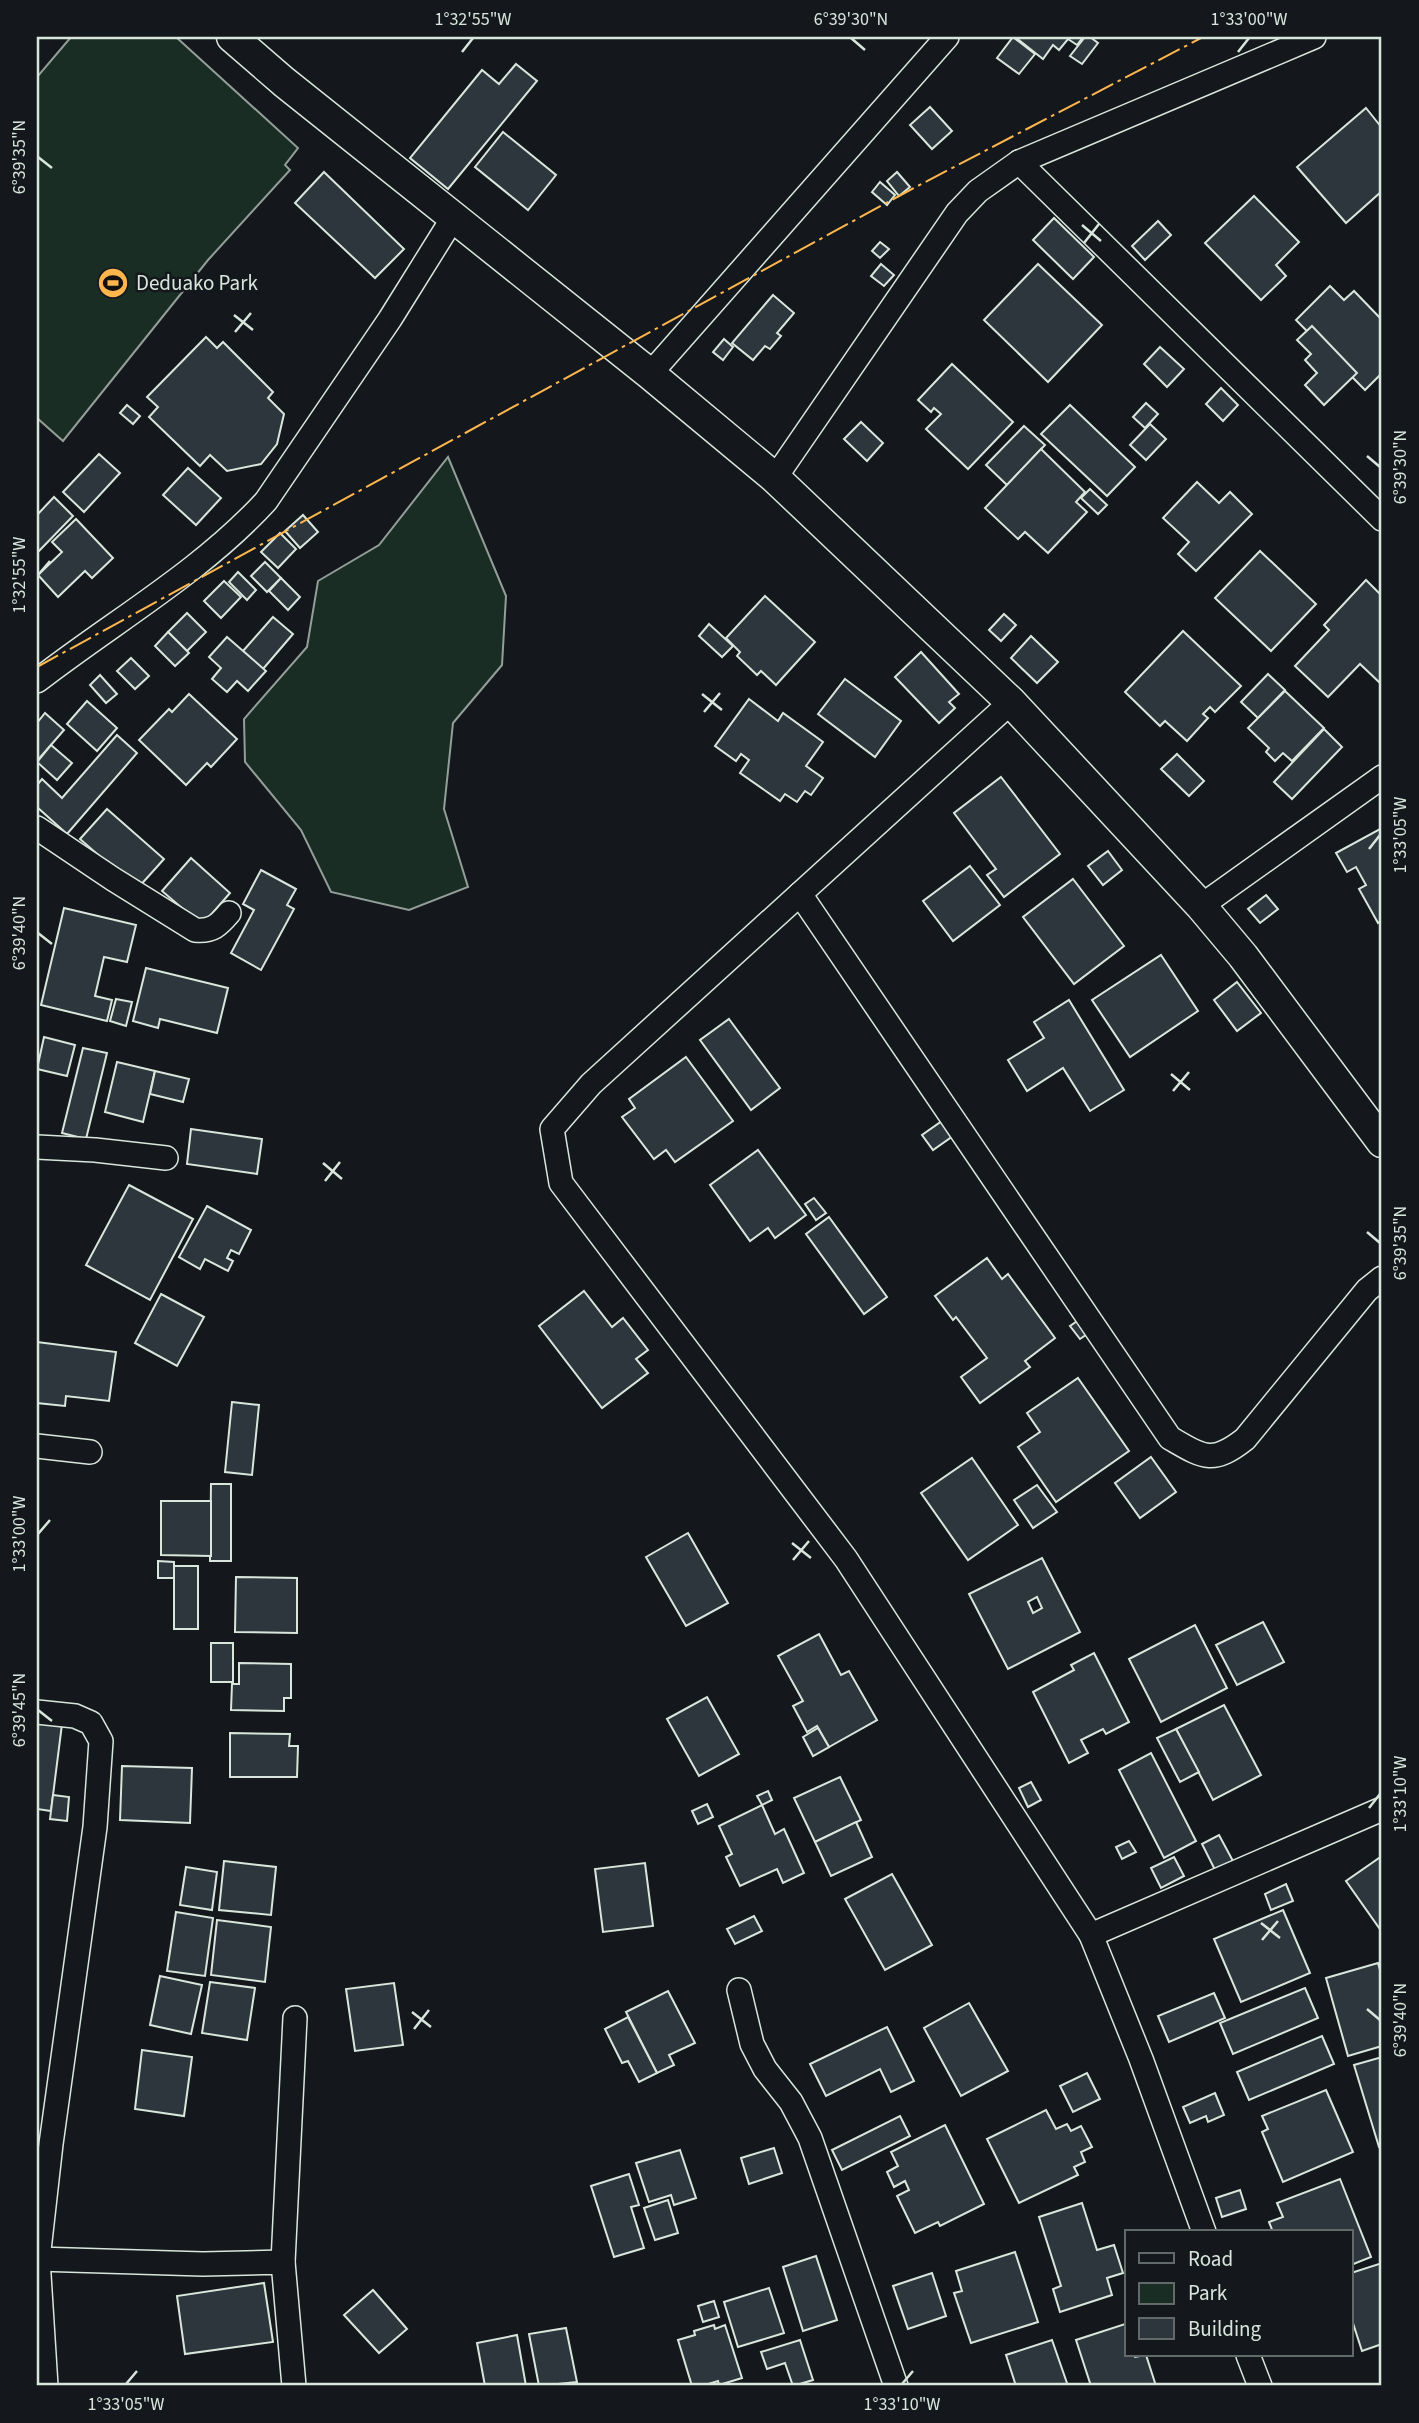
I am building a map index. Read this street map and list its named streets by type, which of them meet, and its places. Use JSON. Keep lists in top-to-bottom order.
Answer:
{
  "places": {
    "sports": ["Deduako Park"]
  },
  "legend": ["Road", "Park", "Building"],
  "coordinates": [
    "1°32'55\"W",
    "6°39'30\"N",
    "1°33'00\"W",
    "6°39'35\"N",
    "1°33'05\"W",
    "6°39'40\"N",
    "6°39'45\"N",
    "1°33'10\"W"
  ]
}
